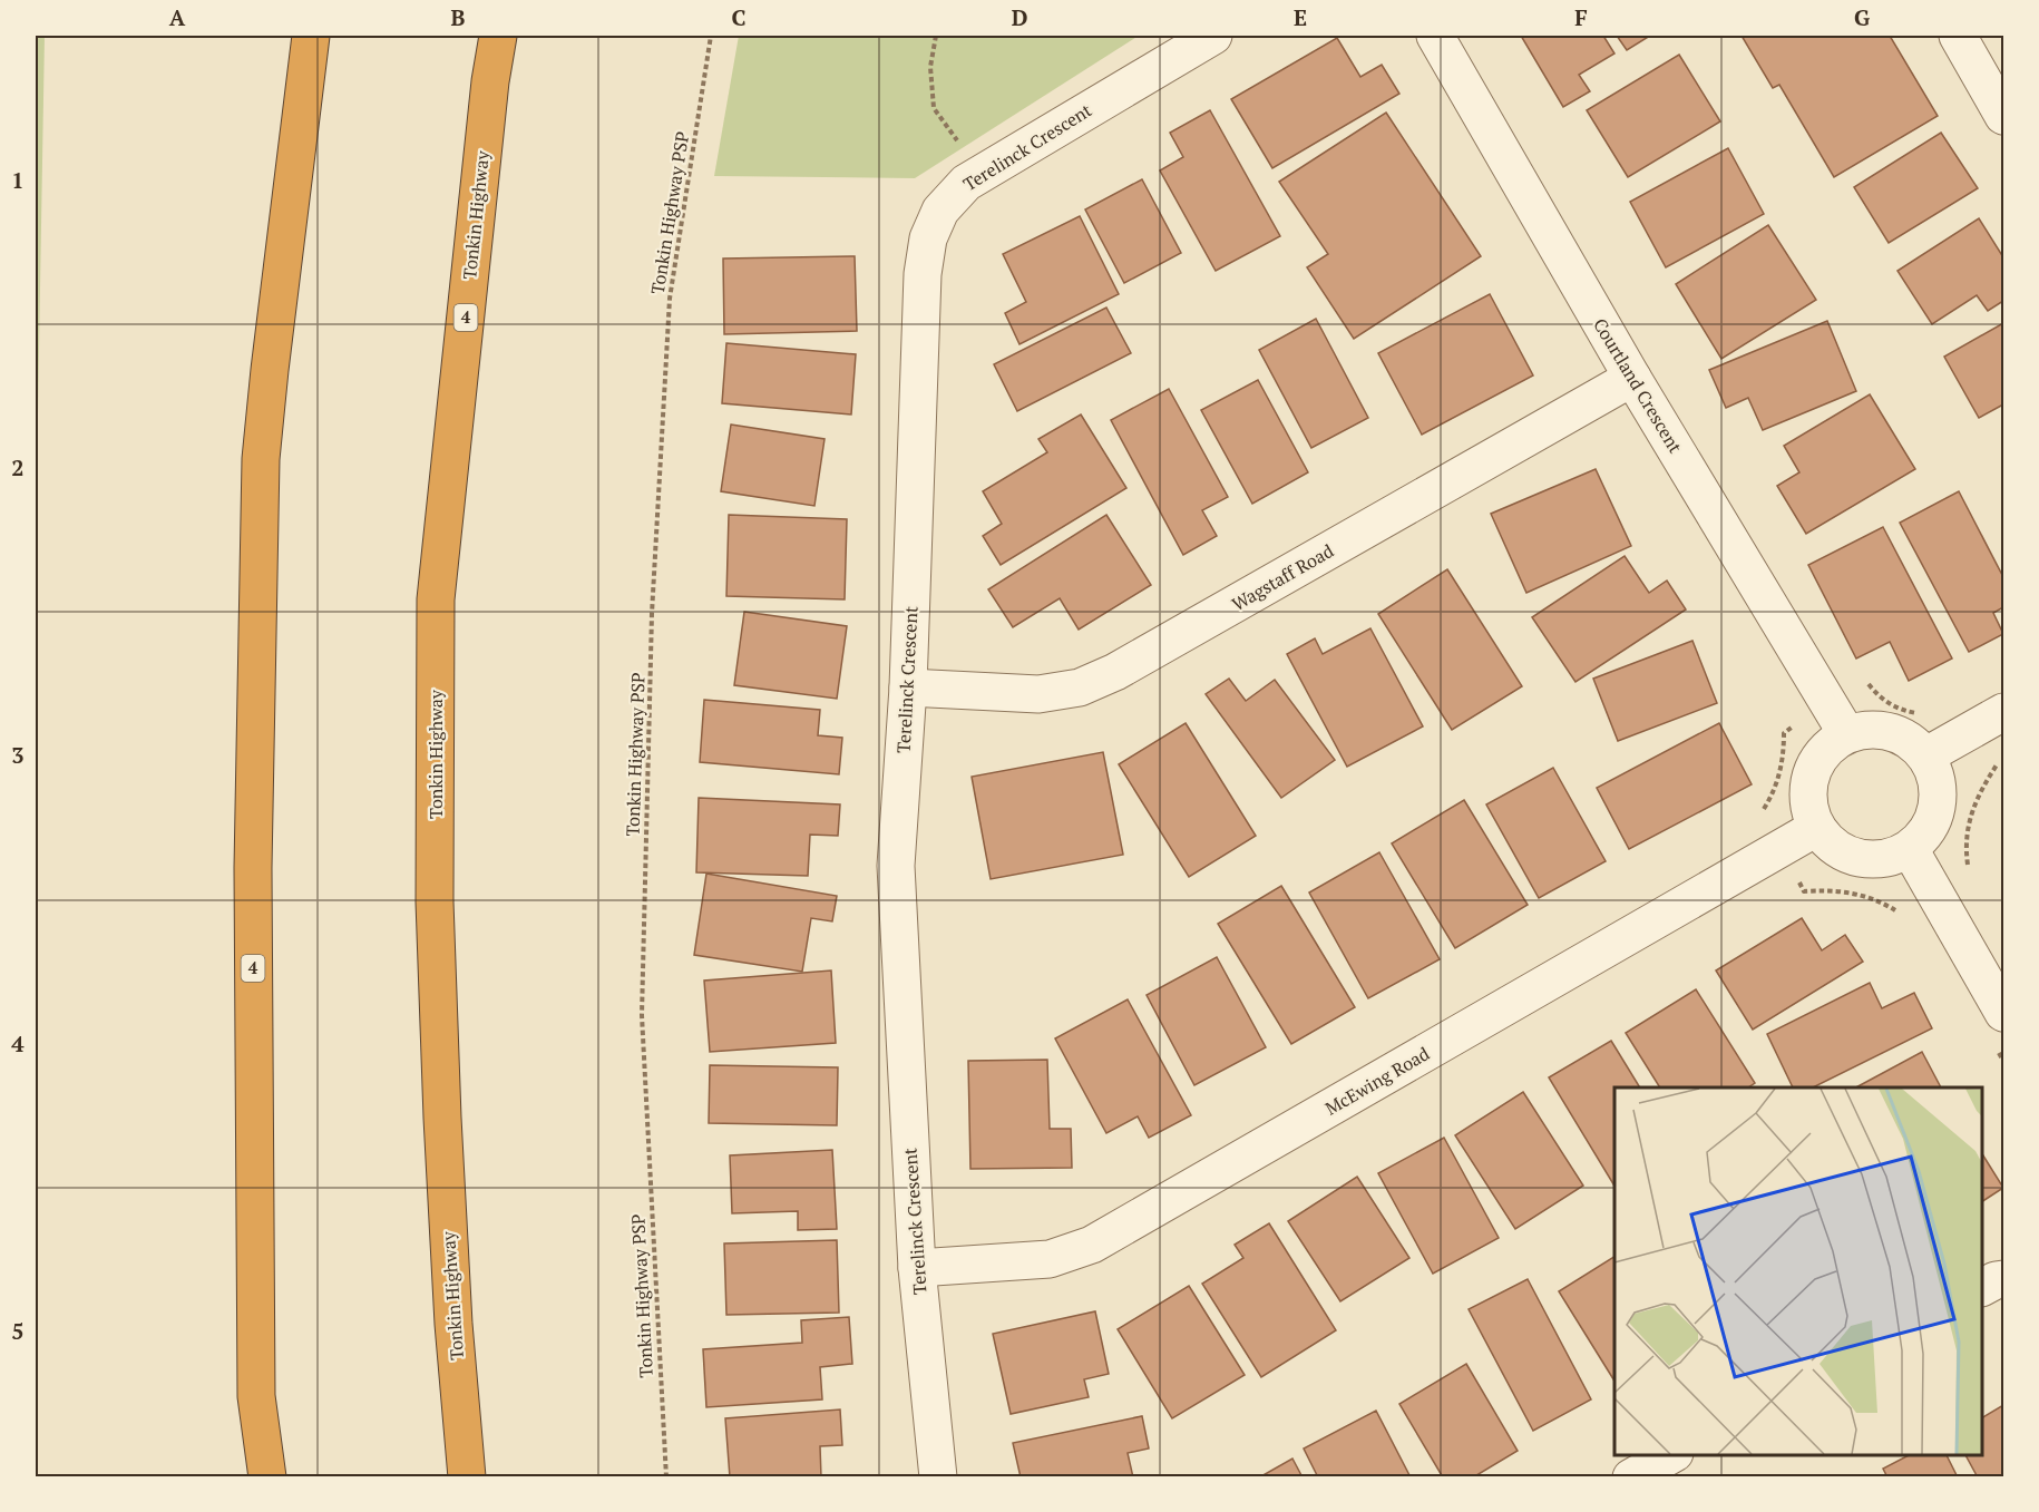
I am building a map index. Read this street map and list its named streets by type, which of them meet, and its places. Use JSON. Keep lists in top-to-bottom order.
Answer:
{
  "streets": {
    "highway": ["Tonkin Highway", "4"],
    "street": [
      "Terelinck Crescent",
      "Courtland Crescent",
      "Wagstaff Road",
      "McEwing Road"
    ],
    "path": ["Tonkin Highway PSP"]
  },
  "crossings": [
    ["Terelinck Crescent", "Wagstaff Road"],
    ["Terelinck Crescent", "McEwing Road"],
    ["Courtland Crescent", "Wagstaff Road"],
    ["Courtland Crescent", "McEwing Road"]
  ],
  "grid": {
    "columns": [
      "A",
      "B",
      "C",
      "D",
      "E",
      "F",
      "G"
    ],
    "rows": [
      "1",
      "2",
      "3",
      "4",
      "5"
    ]
  }
}
